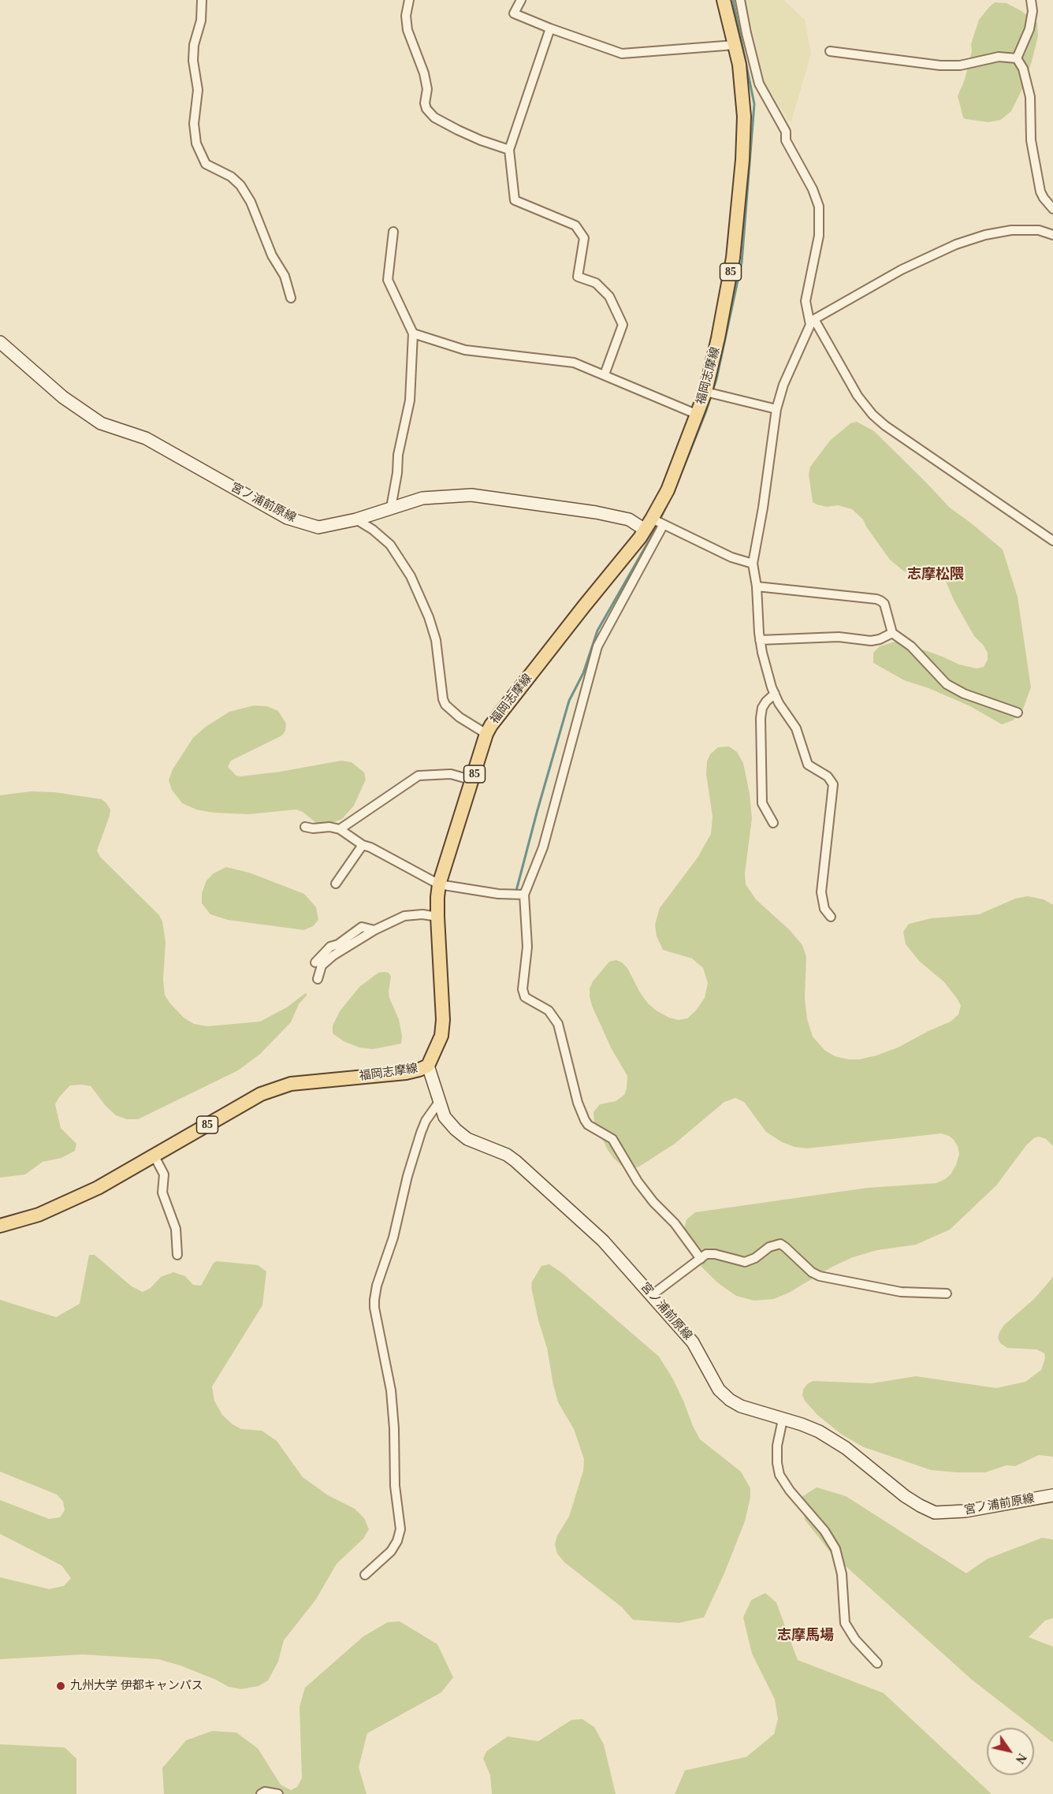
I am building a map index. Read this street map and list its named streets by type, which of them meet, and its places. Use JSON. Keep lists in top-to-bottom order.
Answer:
{
  "streets": {
    "main road": ["85", "福岡志摩線", "宮ノ浦前原線"]
  },
  "crossings": [
    ["福岡志摩線", "宮ノ浦前原線"]
  ],
  "districts": ["志摩松隈", "志摩馬場"],
  "places": ["九州大学 伊都キャンパス"],
  "north": "bottom right"
}
